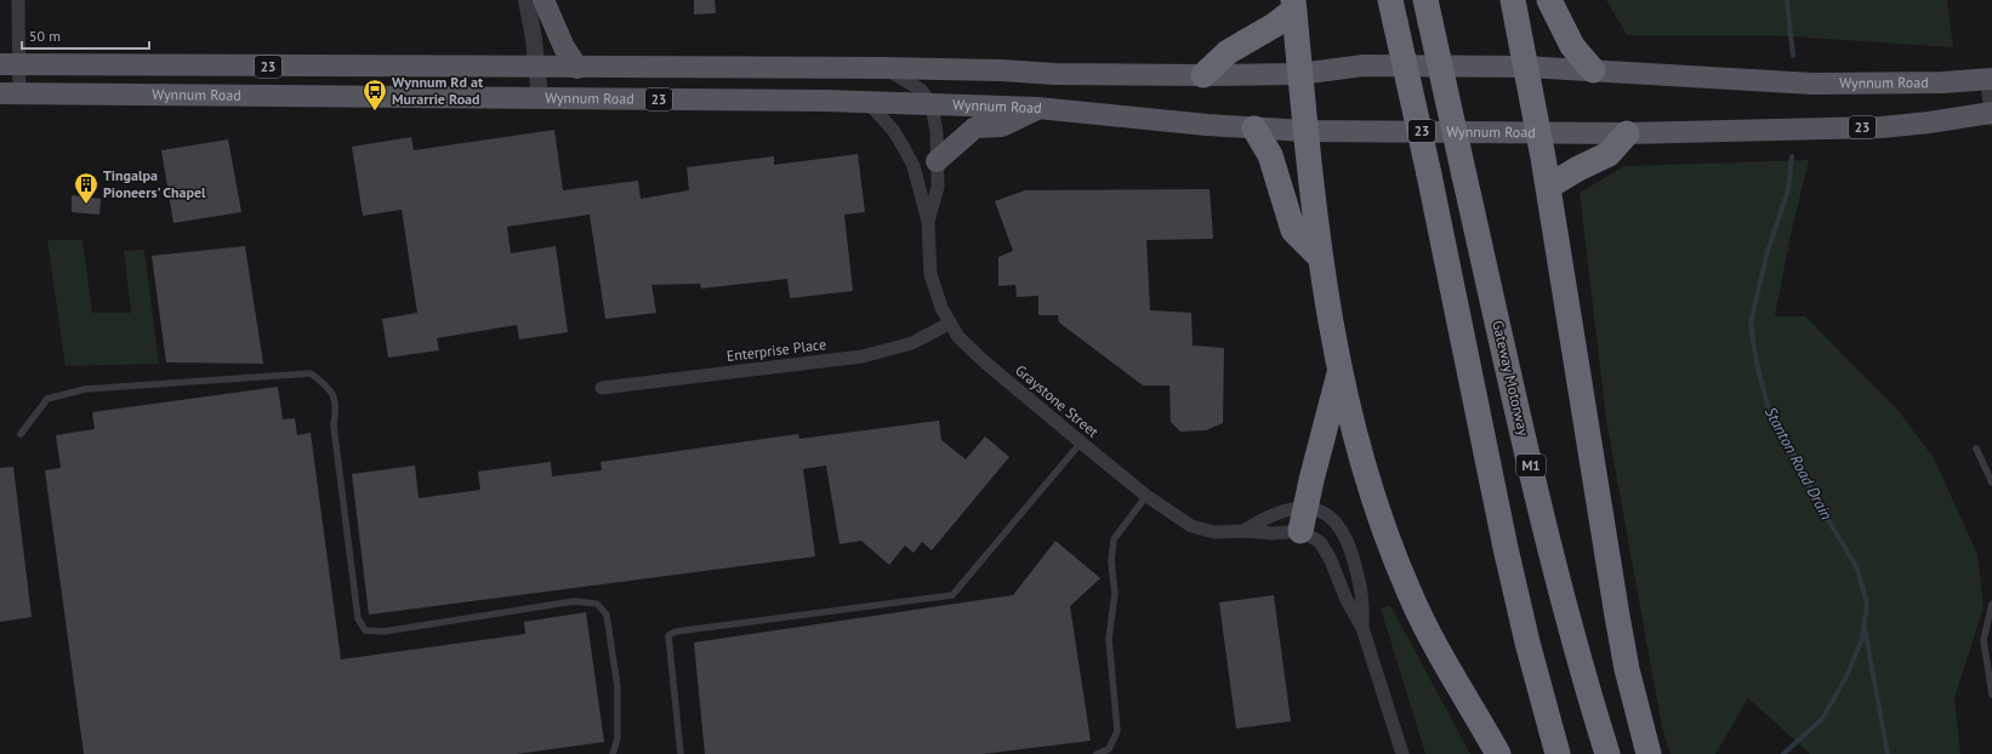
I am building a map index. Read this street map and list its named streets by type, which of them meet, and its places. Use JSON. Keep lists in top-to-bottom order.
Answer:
{
  "streets": {
    "highway": ["Gateway Motorway", "M1"],
    "main road": ["23", "Wynnum Road"],
    "street": ["Enterprise Place", "Graystone Street"]
  },
  "crossings": [
    ["Wynnum Road", "Graystone Street"],
    ["Enterprise Place", "Graystone Street"]
  ],
  "water": ["Stanton Road Drain"],
  "places": {
    "bus stop": ["Wynnum Rd at Murarrie Road"],
    "building": ["Tingalpa Pioneers' Chapel"]
  },
  "scale_bar": "50 m"
}
